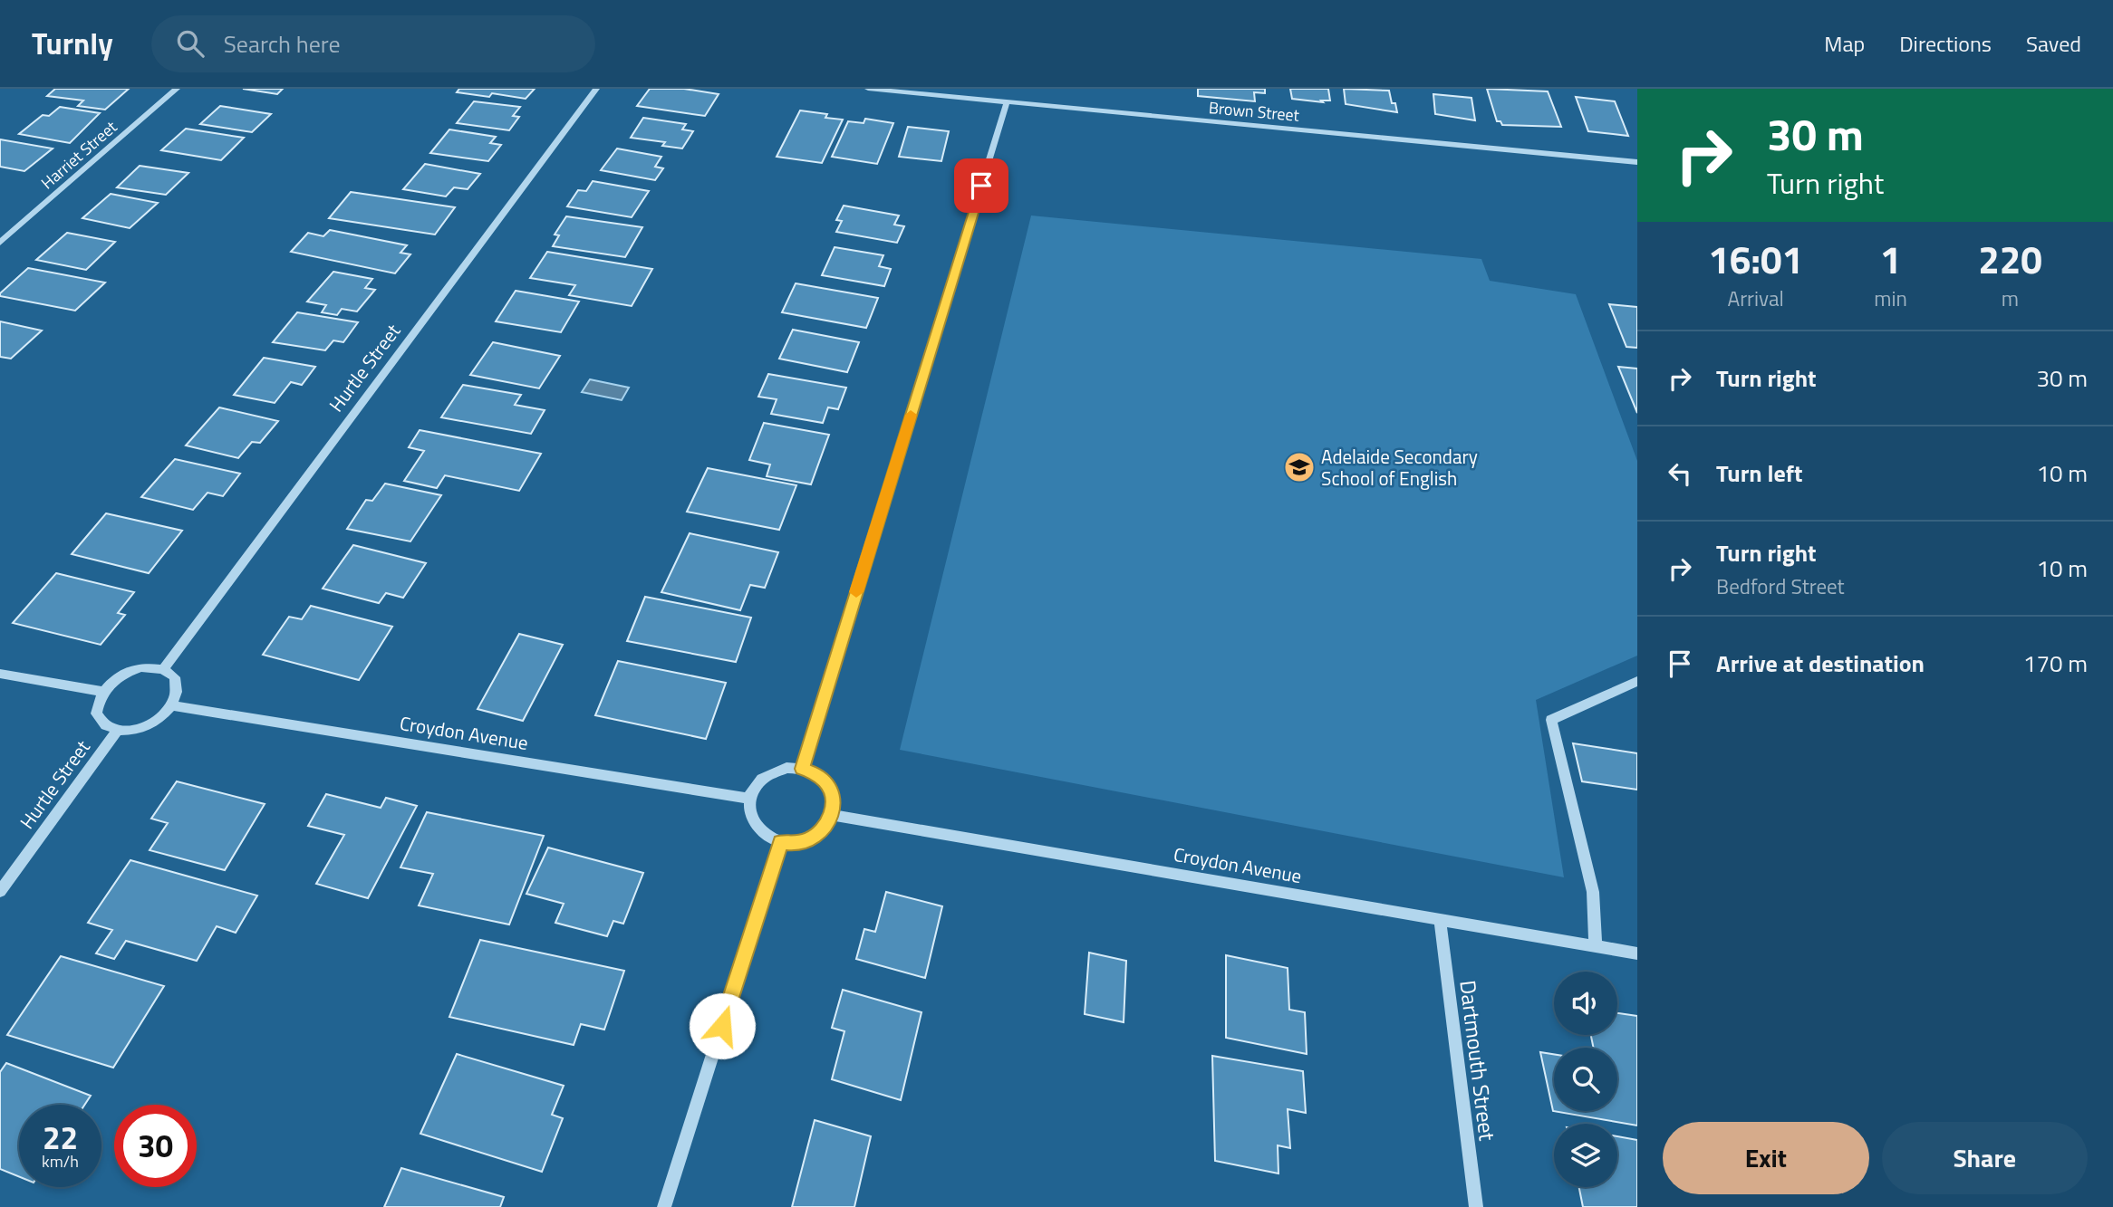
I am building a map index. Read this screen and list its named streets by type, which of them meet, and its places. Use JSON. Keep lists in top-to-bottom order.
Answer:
{
  "streets": {
    "street": [
      "Brown Street",
      "Harriet Street",
      "Hurtle Street",
      "Croydon Avenue",
      "Dartmouth Street"
    ]
  },
  "crossings": [
    ["Hurtle Street", "Croydon Avenue"],
    ["Croydon Avenue", "Dartmouth Street"]
  ],
  "places": {
    "school or university": ["Adelaide Secondary School of English"]
  },
  "page": {
    "header": "Turnly",
    "search": "Search here",
    "nav": ["Map", "Directions", "Saved"],
    "turn": ["30 m", "Turn right"],
    "eta": [
      "16:01",
      "Arrival",
      "1",
      "min",
      "220",
      "m"
    ],
    "list": [
      {
        "name": "Turn right",
        "value": "30 m"
      },
      {
        "name": "Turn left",
        "value": "10 m"
      },
      {
        "name": "Turn right",
        "note": "Bedford Street",
        "value": "10 m"
      },
      {
        "name": "Arrive at destination",
        "value": "170 m"
      }
    ],
    "speed": "22 km/h",
    "limit": "30",
    "buttons": ["Exit", "Share"]
  }
}
